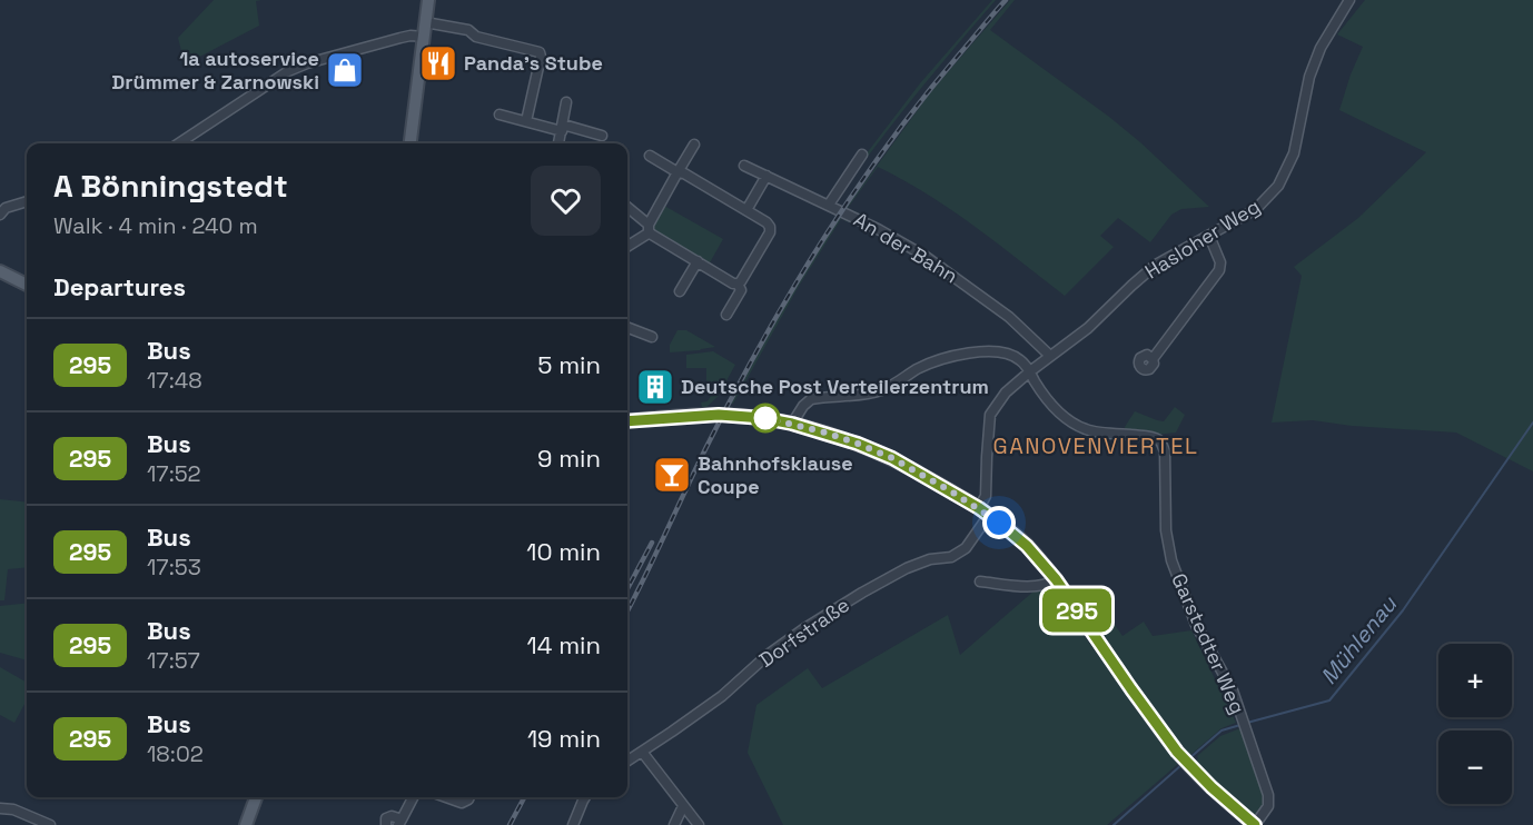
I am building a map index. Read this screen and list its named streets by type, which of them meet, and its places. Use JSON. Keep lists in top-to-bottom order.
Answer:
{
  "streets": {
    "street": [
      "Hasloher Weg",
      "An der Bahn",
      "Dorfstraße",
      "Garstedter Weg"
    ]
  },
  "crossings": [
    ["Hasloher Weg", "An der Bahn"],
    ["Hasloher Weg", "Dorfstraße"],
    ["Hasloher Weg", "Garstedter Weg"]
  ],
  "districts": ["GANOVENVIERTEL"],
  "water": ["Mühlenau"],
  "places": {
    "restaurant": ["Panda's Stube"],
    "shop": ["1a autoservice Drümmer & Zarnowski"],
    "building": ["Deutsche Post Verteilerzentrum"],
    "bar": ["Bahnhofsklause Coupe"]
  },
  "lines": ["bus line 295"],
  "page": {
    "on_map": "295",
    "heading": [
      ["A Bönningstedt", "Walk · 4 min · 240 m"],
      "Departures"
    ],
    "list": [
      {
        "mark": "295",
        "name": "Bus",
        "note": "17:48",
        "value": "5 min"
      },
      {
        "mark": "295",
        "name": "Bus",
        "note": "17:52",
        "value": "9 min"
      },
      {
        "mark": "295",
        "name": "Bus",
        "note": "17:53",
        "value": "10 min"
      },
      {
        "mark": "295",
        "name": "Bus",
        "note": "17:57",
        "value": "14 min"
      },
      {
        "mark": "295",
        "name": "Bus",
        "note": "18:02",
        "value": "19 min"
      }
    ],
    "map_buttons": ["+", "−"]
  }
}
